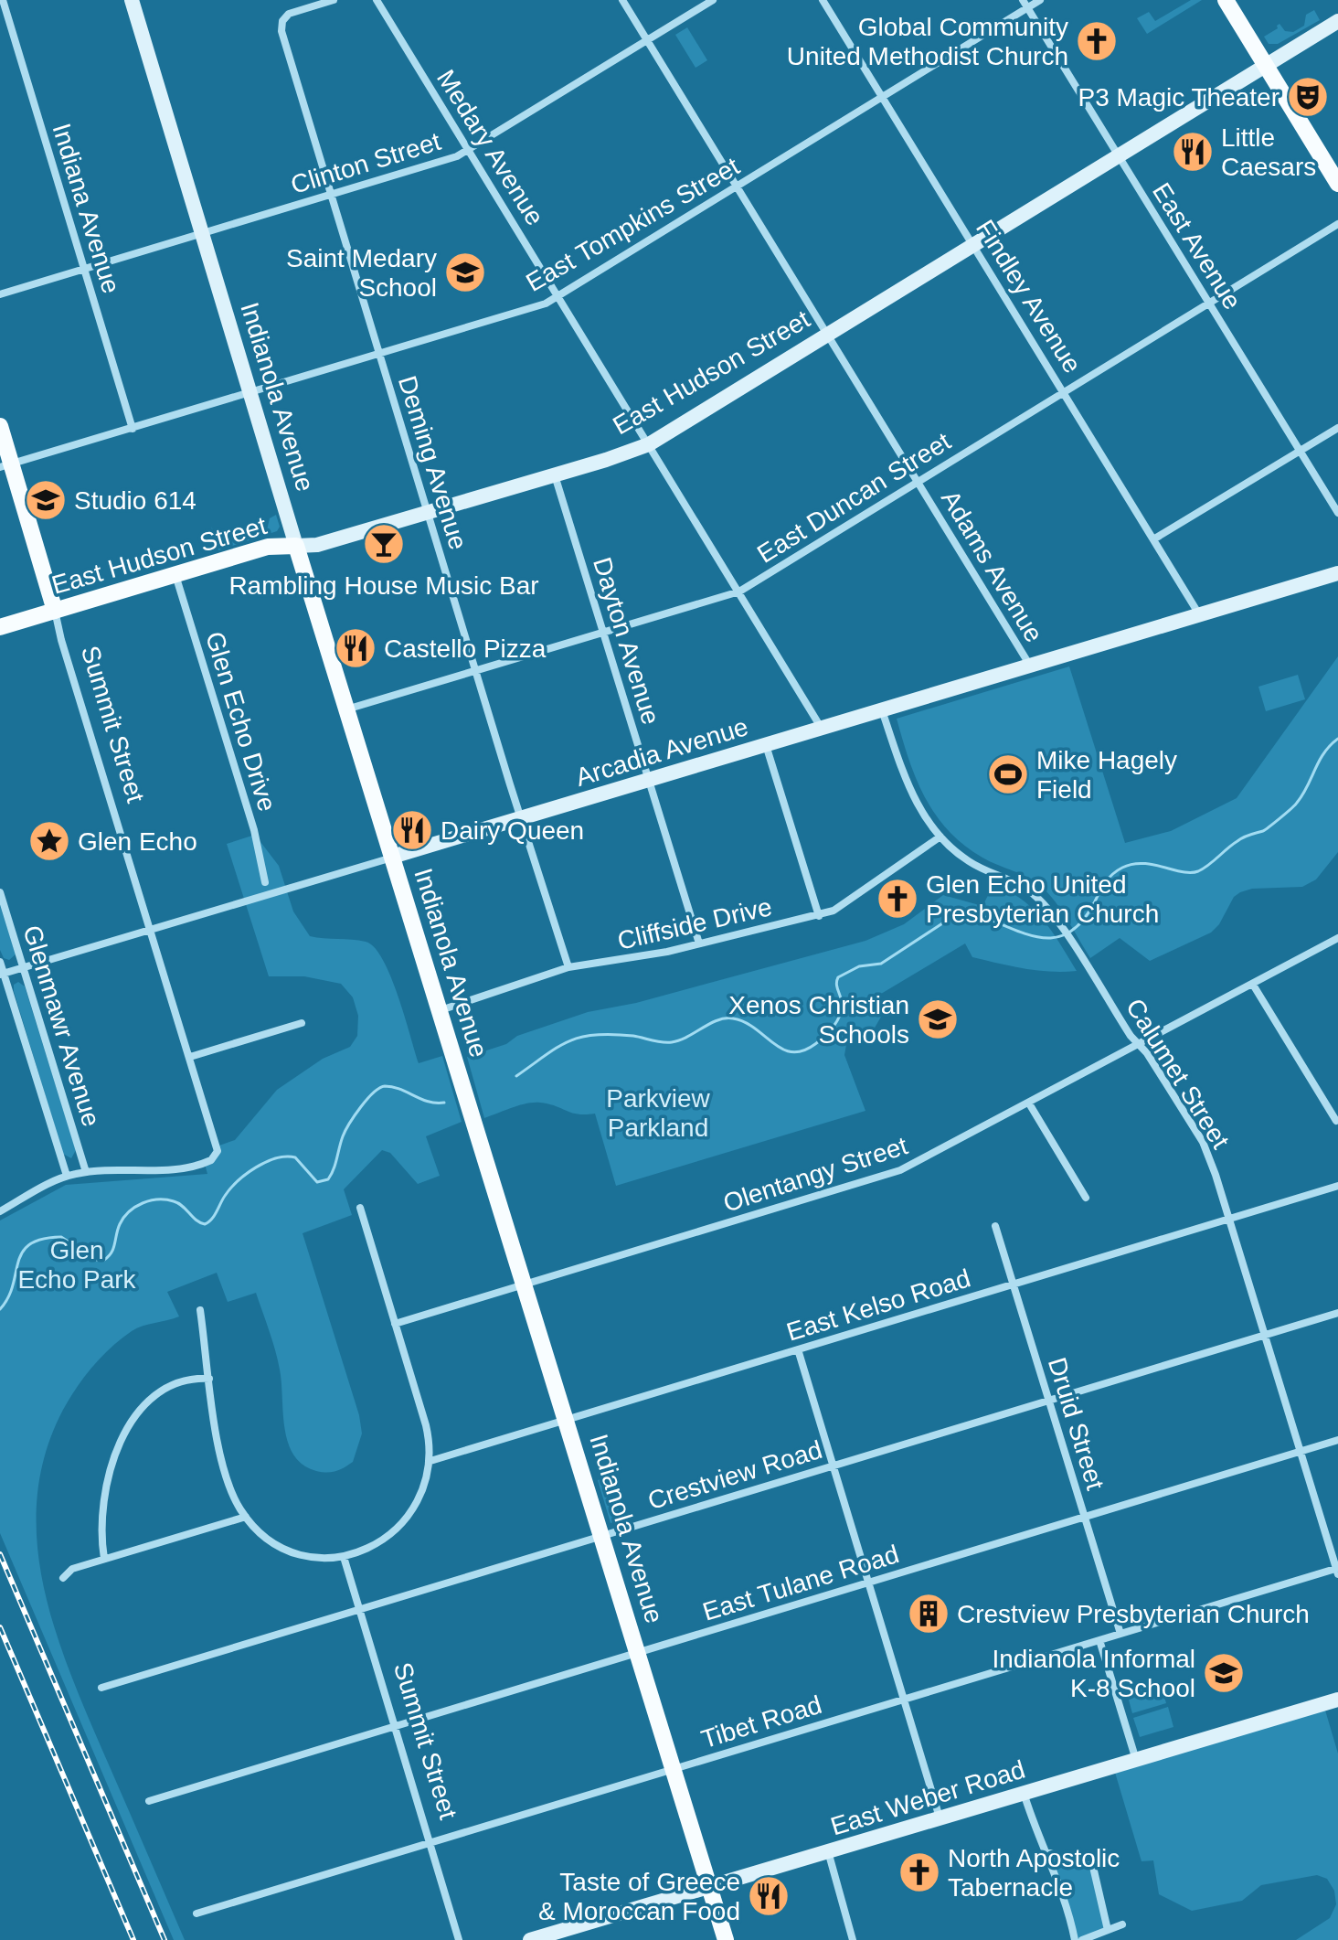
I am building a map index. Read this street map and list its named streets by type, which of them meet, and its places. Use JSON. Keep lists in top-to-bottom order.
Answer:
{
  "streets": {
    "main road": ["East Hudson Street", "Indianola Avenue", "Summit Street"],
    "street": [
      "Medary Avenue",
      "Clinton Street",
      "Indiana Avenue",
      "East Tompkins Street",
      "East Avenue",
      "Findley Avenue",
      "Deming Avenue",
      "East Duncan Street",
      "Adams Avenue",
      "Dayton Avenue",
      "Glen Echo Drive",
      "Arcadia Avenue",
      "Cliffside Drive",
      "Glenmawr Avenue",
      "Calumet Street",
      "Olentangy Street",
      "East Kelso Road",
      "Druid Street",
      "Crestview Road",
      "East Tulane Road",
      "Tibet Road",
      "East Weber Road"
    ]
  },
  "crossings": [
    ["Medary Avenue", "Clinton Street"],
    ["Medary Avenue", "East Tompkins Street"],
    ["Medary Avenue", "East Hudson Street"],
    ["Medary Avenue", "East Duncan Street"],
    ["Medary Avenue", "Arcadia Avenue"],
    ["Clinton Street", "Indiana Avenue"],
    ["Clinton Street", "Indianola Avenue"],
    ["Clinton Street", "Deming Avenue"],
    ["Clinton Street", "Adams Avenue"],
    ["Indiana Avenue", "East Tompkins Street"],
    ["East Tompkins Street", "East Avenue"],
    ["East Tompkins Street", "Findley Avenue"],
    ["East Tompkins Street", "Indianola Avenue"],
    ["East Tompkins Street", "Deming Avenue"],
    ["East Tompkins Street", "Adams Avenue"],
    ["East Tompkins Street", "Summit Street"],
    ["East Avenue", "East Hudson Street"],
    ["East Avenue", "East Duncan Street"],
    ["Findley Avenue", "East Hudson Street"],
    ["Findley Avenue", "East Duncan Street"],
    ["Findley Avenue", "Arcadia Avenue"],
    ["East Hudson Street", "Indianola Avenue"],
    ["East Hudson Street", "Deming Avenue"],
    ["East Hudson Street", "Adams Avenue"],
    ["East Hudson Street", "Dayton Avenue"],
    ["East Hudson Street", "Glen Echo Drive"],
    ["East Hudson Street", "Summit Street"],
    ["Indianola Avenue", "East Duncan Street"],
    ["Indianola Avenue", "Arcadia Avenue"],
    ["Indianola Avenue", "Cliffside Drive"],
    ["Indianola Avenue", "Olentangy Street"],
    ["Indianola Avenue", "East Kelso Road"],
    ["Indianola Avenue", "Crestview Road"],
    ["Indianola Avenue", "East Tulane Road"],
    ["Indianola Avenue", "Tibet Road"],
    ["Indianola Avenue", "East Weber Road"],
    ["Deming Avenue", "East Duncan Street"],
    ["Deming Avenue", "Arcadia Avenue"],
    ["Deming Avenue", "Cliffside Drive"],
    ["East Duncan Street", "Adams Avenue"],
    ["East Duncan Street", "Dayton Avenue"],
    ["Adams Avenue", "Arcadia Avenue"],
    ["Dayton Avenue", "Arcadia Avenue"],
    ["Dayton Avenue", "Cliffside Drive"],
    ["Summit Street", "Arcadia Avenue"],
    ["Summit Street", "Glenmawr Avenue"],
    ["Summit Street", "Crestview Road"],
    ["Summit Street", "East Tulane Road"],
    ["Summit Street", "Tibet Road"],
    ["Arcadia Avenue", "Glenmawr Avenue"],
    ["Arcadia Avenue", "Calumet Street"],
    ["Cliffside Drive", "Calumet Street"],
    ["Calumet Street", "Olentangy Street"],
    ["Calumet Street", "East Kelso Road"],
    ["Calumet Street", "Crestview Road"],
    ["Calumet Street", "East Tulane Road"],
    ["Calumet Street", "Tibet Road"],
    ["East Kelso Road", "Druid Street"],
    ["Druid Street", "Crestview Road"],
    ["Druid Street", "East Tulane Road"],
    ["Druid Street", "Tibet Road"]
  ],
  "parks": ["Parkview Parkland", "Glen Echo Park"],
  "places": {
    "church": ["Global Community United Methodist Church", "Glen Echo United Presbyterian Church", "North Apostolic Tabernacle"],
    "theatre": ["P3 Magic Theater"],
    "restaurant": [
      "Little Caesars",
      "Castello Pizza",
      "Dairy Queen",
      "Taste of Greece & Moroccan Food"
    ],
    "school or university": [
      "Saint Medary School",
      "Studio 614",
      "Xenos Christian Schools",
      "Indianola Informal K-8 School"
    ],
    "bar": ["Rambling House Music Bar"],
    "sports": ["Mike Hagely Field"],
    "place": ["Glen Echo"],
    "building": ["Crestview Presbyterian Church"]
  }
}
